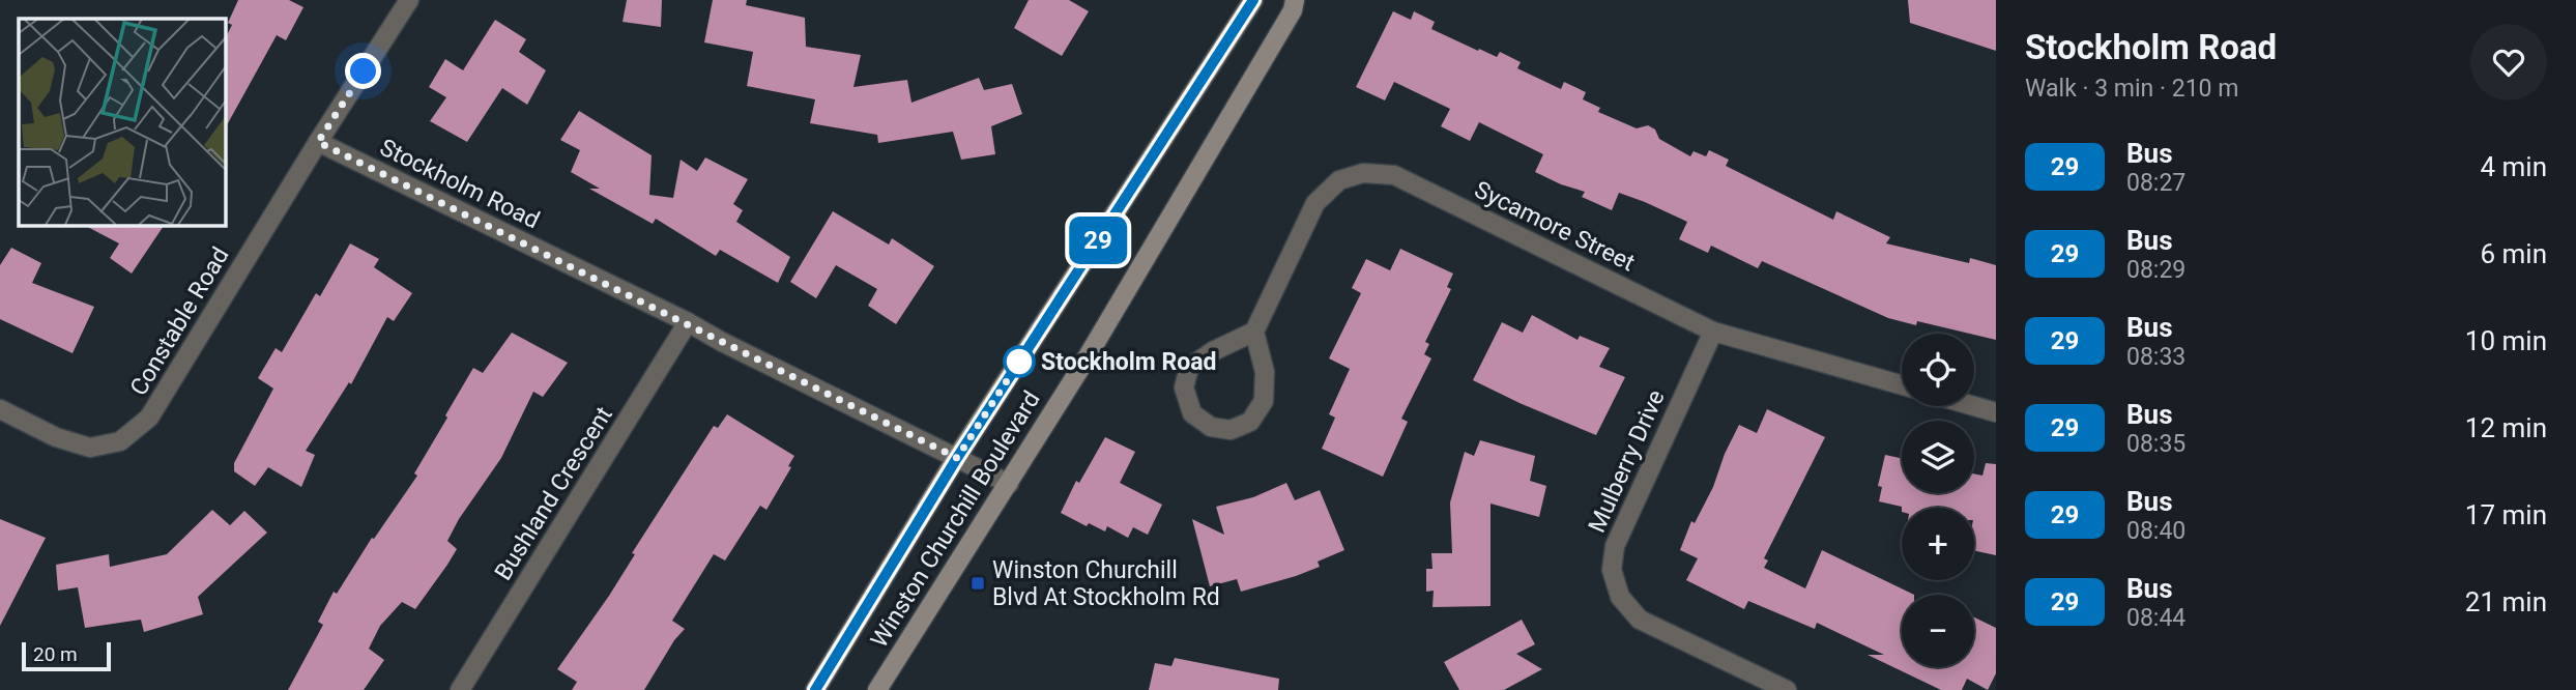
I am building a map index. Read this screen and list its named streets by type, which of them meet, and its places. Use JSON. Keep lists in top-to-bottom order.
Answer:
{
  "streets": {
    "main road": ["Winston Churchill Boulevard"],
    "street": [
      "Stockholm Road",
      "Sycamore Street",
      "Constable Road",
      "Mulberry Drive",
      "Bushland Crescent"
    ]
  },
  "crossings": [
    ["Stockholm Road", "Constable Road"],
    ["Stockholm Road", "Bushland Crescent"],
    ["Stockholm Road", "Winston Churchill Boulevard"],
    ["Sycamore Street", "Mulberry Drive"]
  ],
  "places": {
    "other": ["Stockholm Road"],
    "transit": ["Winston Churchill Blvd At Stockholm Rd"]
  },
  "lines": ["bus line 29"],
  "scale_bar": "20 m",
  "page": {
    "on_map": "29",
    "heading": ["Stockholm Road", "Walk · 3 min · 210 m"],
    "list": [
      {
        "mark": "29",
        "name": "Bus",
        "note": "08:27",
        "value": "4 min"
      },
      {
        "mark": "29",
        "name": "Bus",
        "note": "08:29",
        "value": "6 min"
      },
      {
        "mark": "29",
        "name": "Bus",
        "note": "08:33",
        "value": "10 min"
      },
      {
        "mark": "29",
        "name": "Bus",
        "note": "08:35",
        "value": "12 min"
      },
      {
        "mark": "29",
        "name": "Bus",
        "note": "08:40",
        "value": "17 min"
      },
      {
        "mark": "29",
        "name": "Bus",
        "note": "08:44",
        "value": "21 min"
      }
    ],
    "map_buttons": ["+", "−"],
    "scale": "20 m"
  }
}
